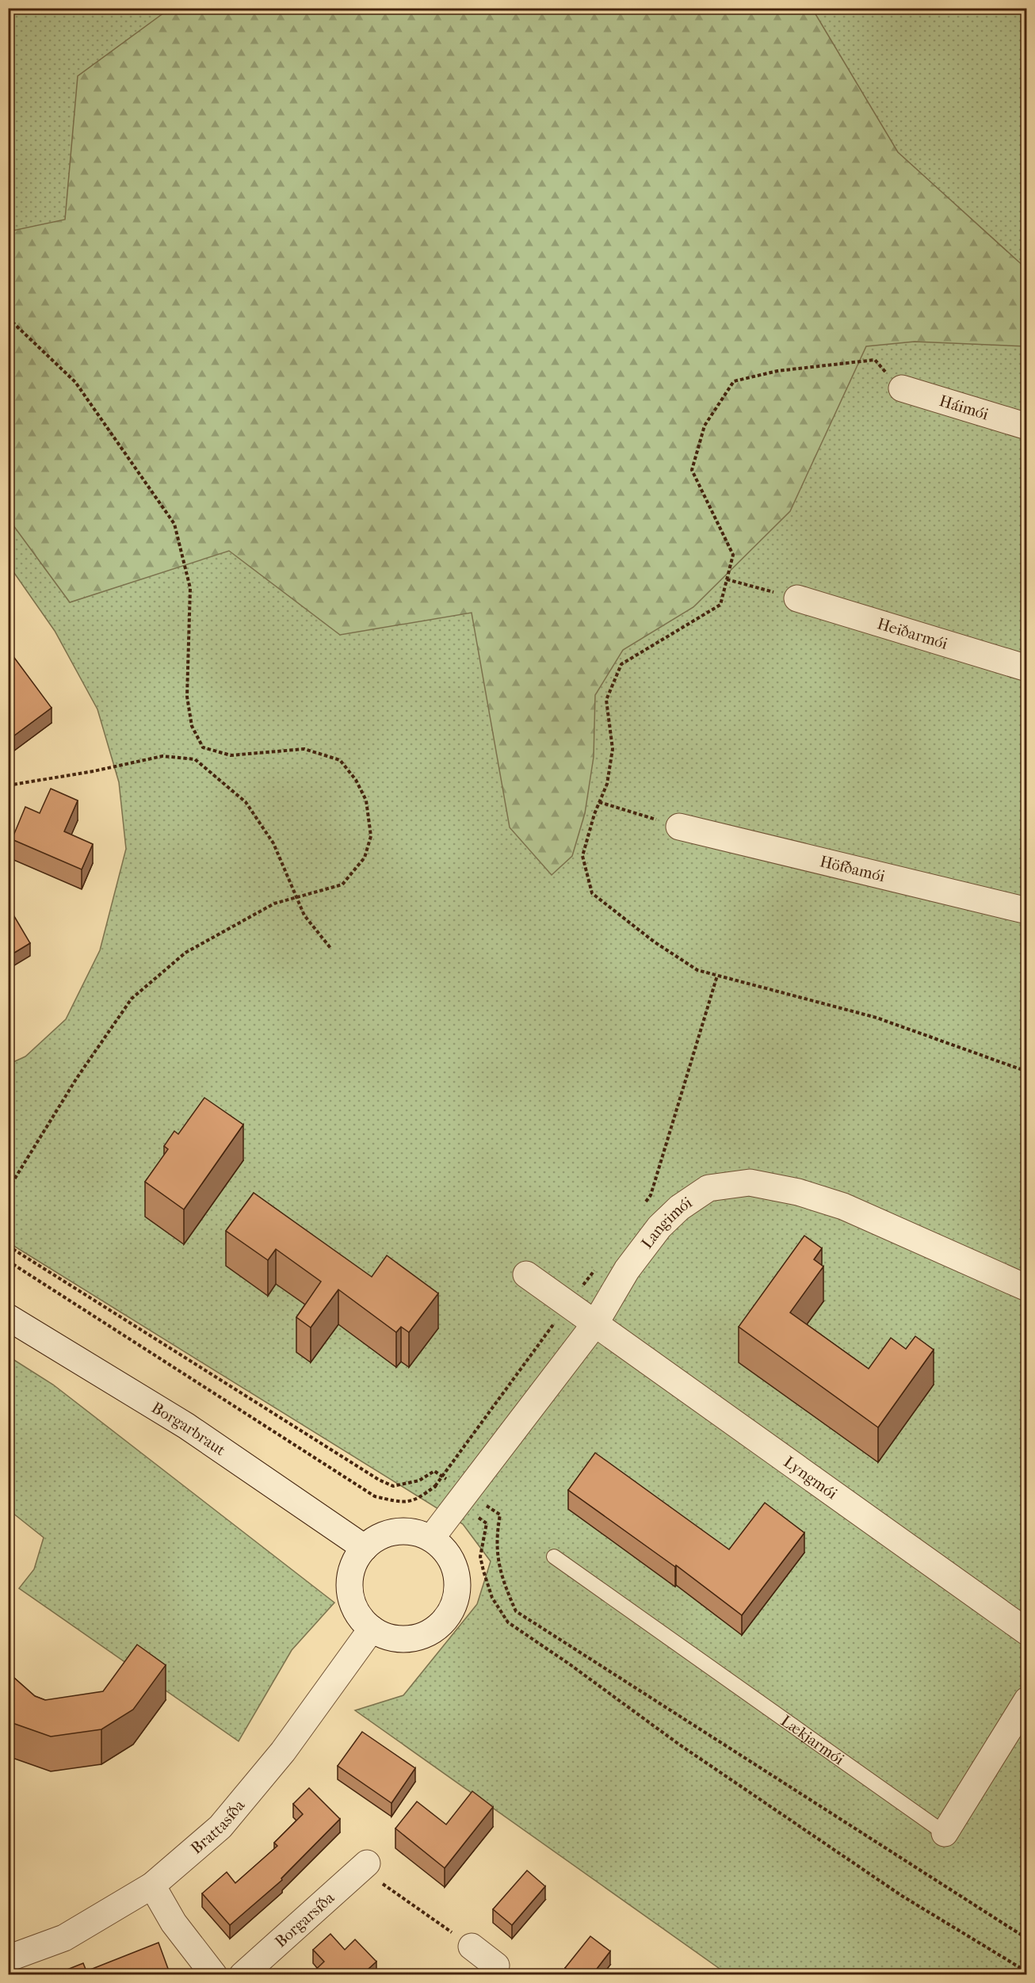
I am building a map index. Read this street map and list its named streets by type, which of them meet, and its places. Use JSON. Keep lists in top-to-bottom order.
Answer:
{
  "streets": {
    "street": [
      "Háimói",
      "Heiðarmói",
      "Höfðamói",
      "Langimói",
      "Borgarbraut",
      "Lyngmói",
      "Lækjarmói",
      "Brattasíða",
      "Borgarsíða"
    ]
  },
  "crossings": [
    ["Langimói", "Borgarbraut"],
    ["Langimói", "Lyngmói"],
    ["Langimói", "Brattasíða"],
    ["Borgarbraut", "Brattasíða"]
  ]
}
